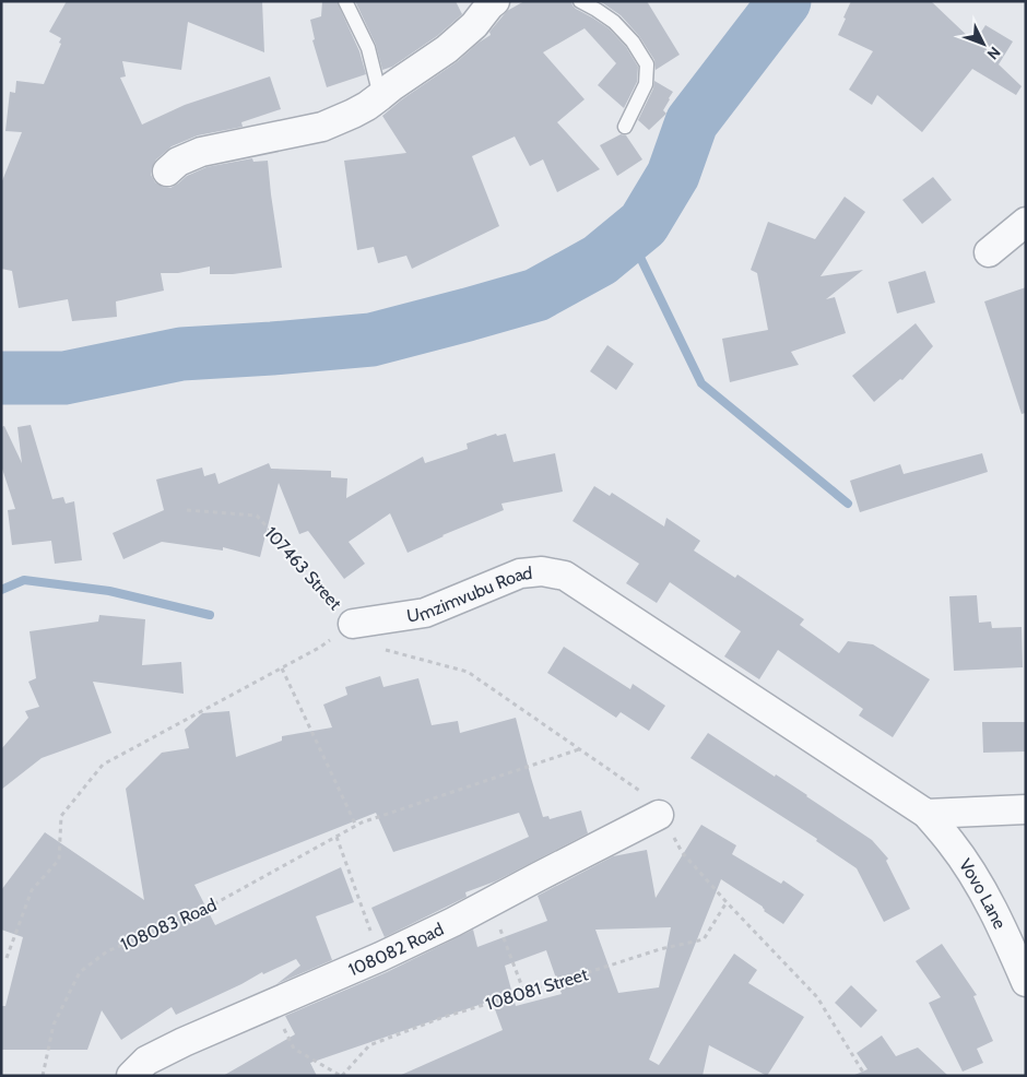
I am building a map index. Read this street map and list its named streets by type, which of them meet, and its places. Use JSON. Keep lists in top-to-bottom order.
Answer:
{
  "streets": {
    "street": ["Umzimvubu Road", "Vovo Lane", "108082 Road"],
    "path": ["107463 Street", "108083 Road", "108081 Street"]
  },
  "crossings": [
    ["107463 Street", "Umzimvubu Road"],
    ["Umzimvubu Road", "Vovo Lane"]
  ],
  "north": "bottom right"
}
